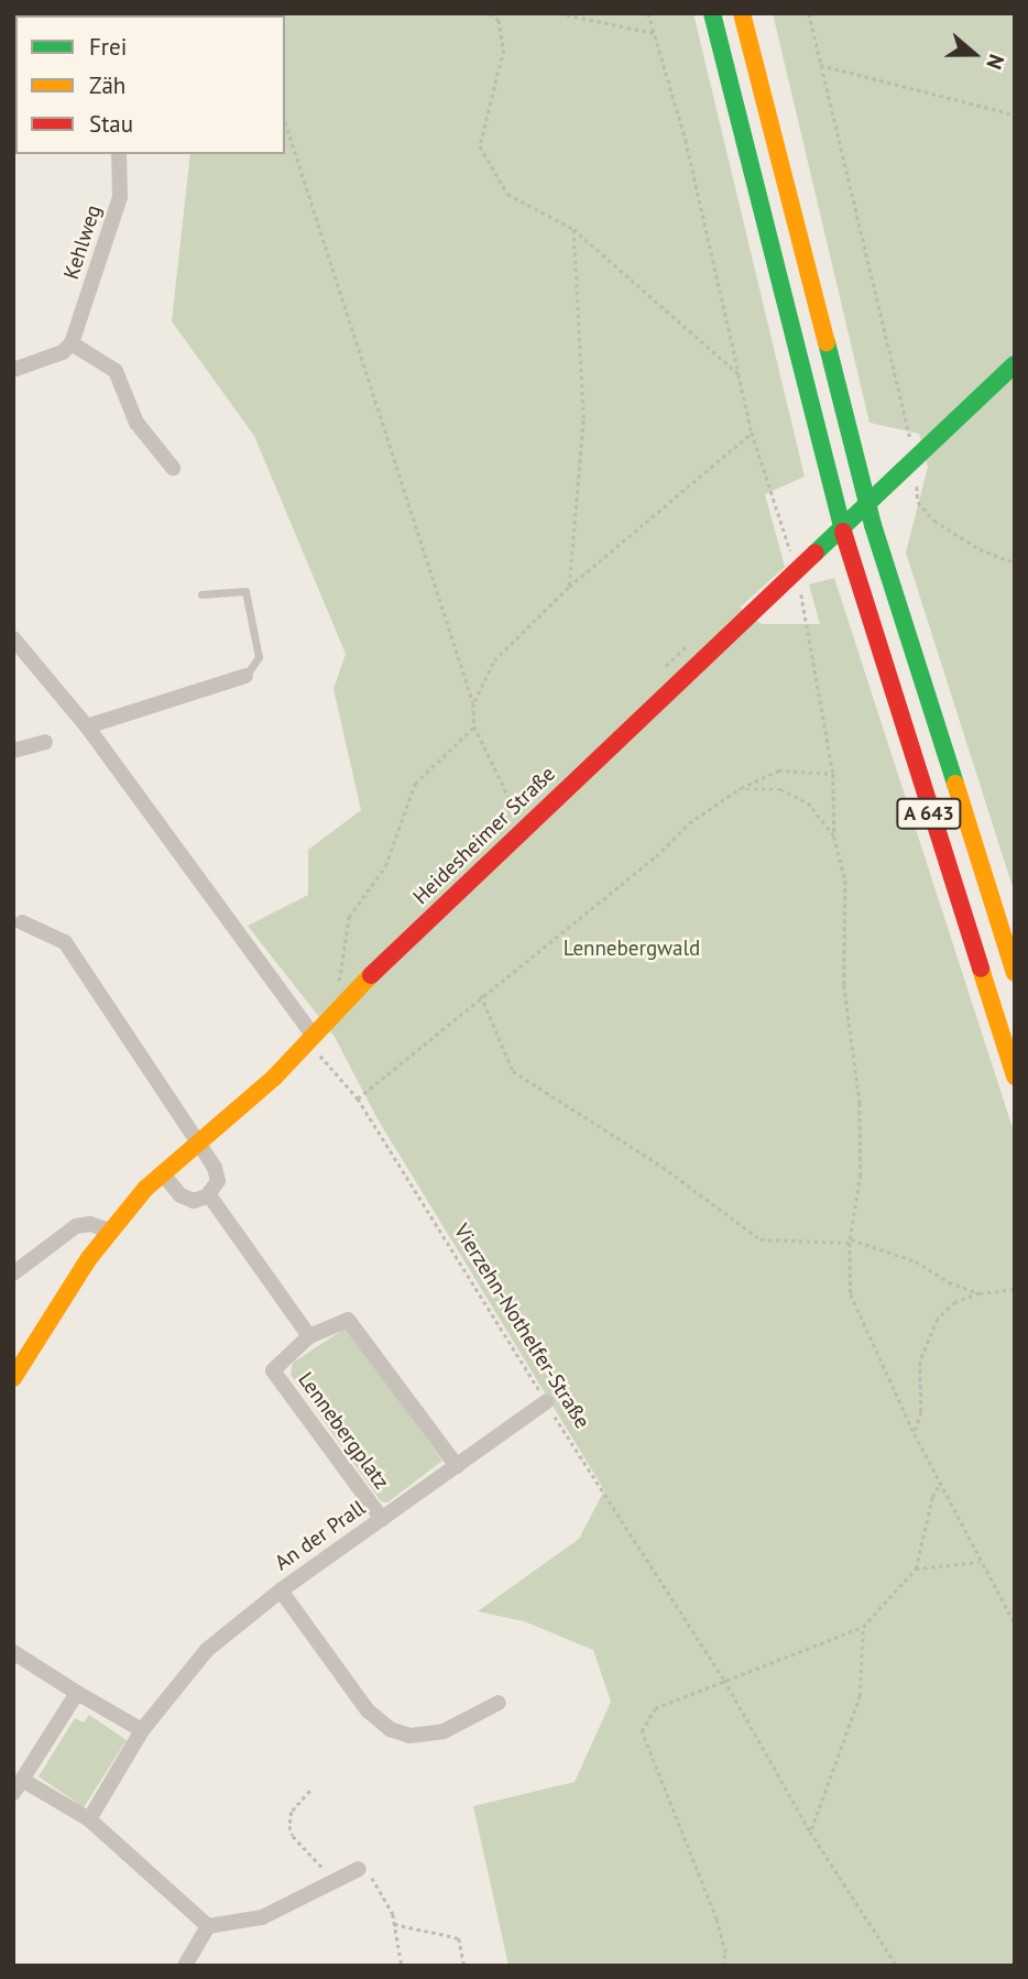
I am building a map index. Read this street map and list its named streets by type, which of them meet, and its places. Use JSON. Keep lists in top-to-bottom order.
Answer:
{
  "streets": {
    "main road": ["A 643", "Heidesheimer Straße"],
    "street": ["Kehlweg", "Lennebergplatz", "An der Prall"],
    "path": ["Vierzehn-Nothelfer-Straße"]
  },
  "crossings": [
    ["Heidesheimer Straße", "Vierzehn-Nothelfer-Straße"],
    ["Vierzehn-Nothelfer-Straße", "An der Prall"],
    ["Lennebergplatz", "An der Prall"]
  ],
  "parks": ["Lennebergwald"],
  "legend": ["Frei", "Zäh", "Stau"],
  "north": "right"
}
